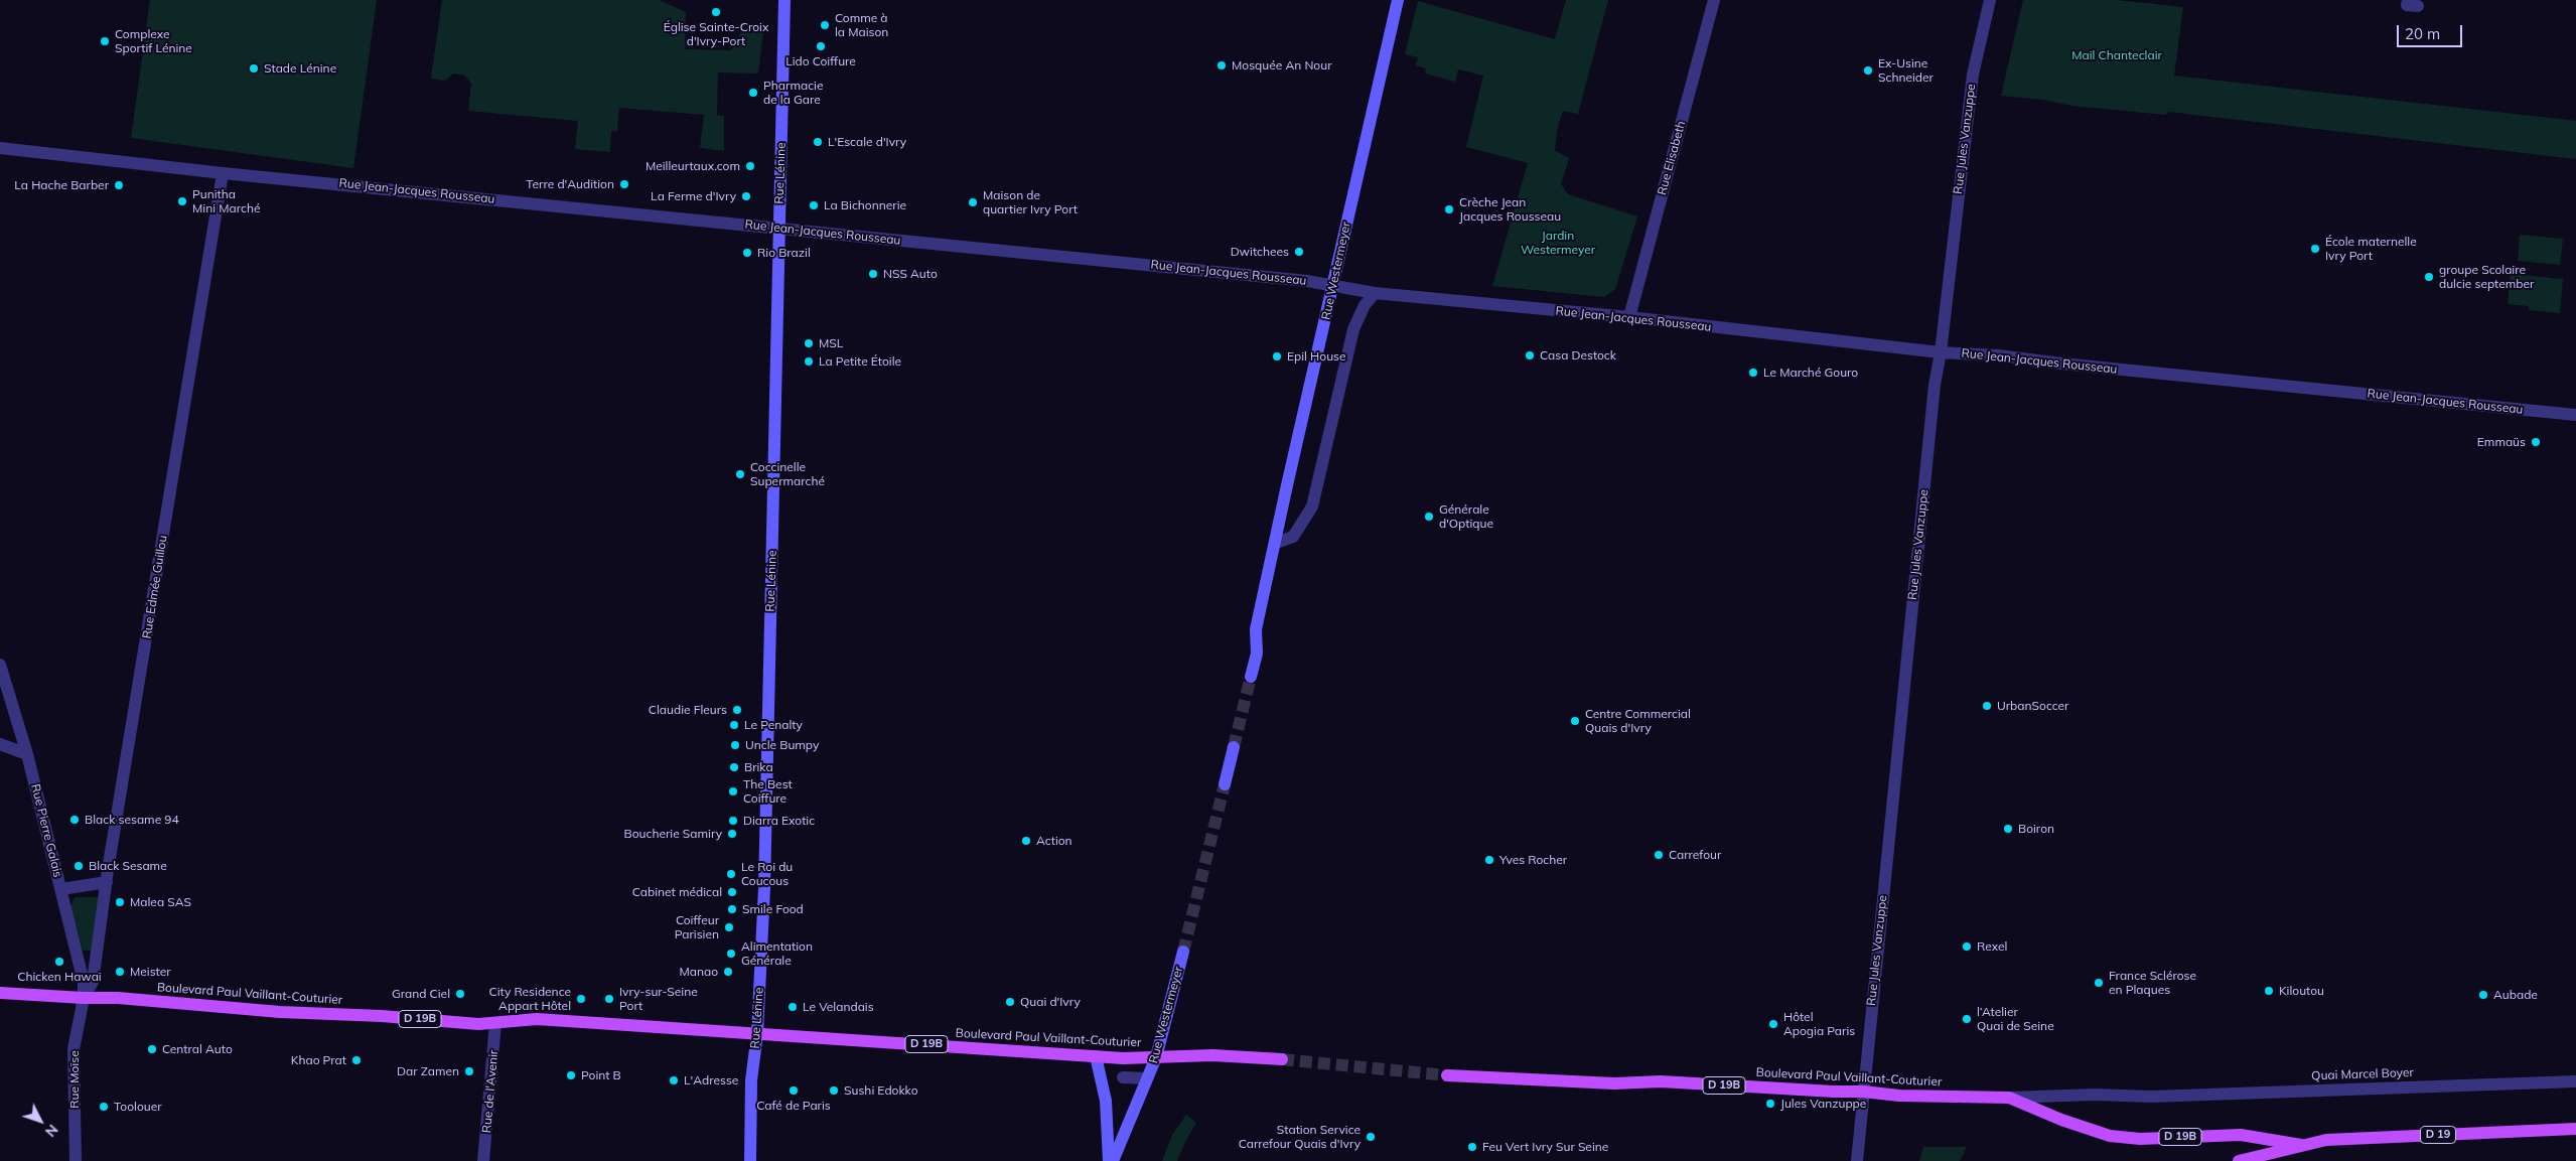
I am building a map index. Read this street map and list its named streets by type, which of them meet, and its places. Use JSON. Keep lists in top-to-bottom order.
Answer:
{
  "streets": {
    "main road": [
      "Rue Lénine",
      "Rue Westermeyer",
      "Boulevard Paul Vaillant-Couturier",
      "D 19B",
      "D 19"
    ],
    "street": [
      "Rue Jules Vanzuppe",
      "Rue Elisabeth",
      "Rue Jean-Jacques Rousseau",
      "Rue Edmée Guillou",
      "Rue Pierre Galais",
      "Quai Marcel Boyer",
      "Rue Moïse",
      "Rue de l'Avenir"
    ]
  },
  "crossings": [
    ["Rue Jules Vanzuppe", "Rue Jean-Jacques Rousseau"],
    ["Rue Jules Vanzuppe", "Boulevard Paul Vaillant-Couturier"],
    ["Rue Elisabeth", "Rue Jean-Jacques Rousseau"],
    ["Rue Lénine", "Rue Jean-Jacques Rousseau"],
    ["Rue Lénine", "Boulevard Paul Vaillant-Couturier"],
    ["Rue Jean-Jacques Rousseau", "Rue Westermeyer"],
    ["Rue Jean-Jacques Rousseau", "Rue Edmée Guillou"],
    ["Rue Westermeyer", "Boulevard Paul Vaillant-Couturier"],
    ["Rue Edmée Guillou", "Rue Pierre Galais"],
    ["Rue Edmée Guillou", "Boulevard Paul Vaillant-Couturier"],
    ["Rue Edmée Guillou", "Rue Moïse"],
    ["Rue Pierre Galais", "Boulevard Paul Vaillant-Couturier"],
    ["Rue Pierre Galais", "Rue Moïse"],
    ["Boulevard Paul Vaillant-Couturier", "Quai Marcel Boyer"],
    ["Boulevard Paul Vaillant-Couturier", "Rue Moïse"],
    ["Boulevard Paul Vaillant-Couturier", "Rue de l'Avenir"],
    ["Boulevard Paul Vaillant-Couturier", "D 19"]
  ],
  "parks": ["Mail Chanteclair", "Jardin Westermeyer"],
  "places": [
    "Église Sainte-Croix d'Ivry-Port",
    "Comme à la Maison",
    "Complexe Sportif Lénine",
    "Lido Coiffure",
    "Mosquée An Nour",
    "Stade Lénine",
    "Ex-Usine Schneider",
    "Pharmacie de la Gare",
    "L'Escale d'Ivry",
    "Meilleurtaux.com",
    "Terre d'Audition",
    "La Hache Barber",
    "La Ferme d'Ivry",
    "Punitha Mini Marché",
    "Maison de quartier Ivry Port",
    "La Bichonnerie",
    "Crèche Jean Jacques Rousseau",
    "École maternelle Ivry Port",
    "Dwitchees",
    "Rio Brazil",
    "NSS Auto",
    "groupe Scolaire dulcie september",
    "MSL",
    "Casa Destock",
    "Epil House",
    "La Petite Étoile",
    "Le Marché Gouro",
    "Emmaüs",
    "Coccinelle Supermarché",
    "Générale d'Optique",
    "UrbanSoccer",
    "Claudie Fleurs",
    "Centre Commercial Quais d'Ivry",
    "Le Penalty",
    "Uncle Bumpy",
    "Brika",
    "The Best Coiffure",
    "Black sesame 94",
    "Diarra Exotic",
    "Boiron",
    "Boucherie Samiry",
    "Action",
    "Carrefour",
    "Yves Rocher",
    "Black Sesame",
    "Le Roi du Coucous",
    "Cabinet médical",
    "Malea SAS",
    "Smile Food",
    "Coiffeur Parisien",
    "Rexel",
    "Alimentation Générale",
    "Chicken Hawai",
    "Meister",
    "Manao",
    "France Sclérose en Plaques",
    "Kiloutou",
    "Grand Ciel",
    "Aubade",
    "City Residence Appart Hôtel",
    "Ivry-sur-Seine Port",
    "Quai d'Ivry",
    "Le Velandais",
    "l’Atelier Quai de Seine",
    "Hôtel Apogia Paris",
    "Central Auto",
    "Khao Prat",
    "Dar Zamen",
    "Point B",
    "L'Adresse",
    "Café de Paris",
    "Sushi Edokko",
    "Jules Vanzuppe",
    "Toolouer",
    "Station Service Carrefour Quais d'Ivry",
    "Feu Vert Ivry Sur Seine"
  ],
  "scale_bar": "20 m",
  "north": "bottom right"
}
